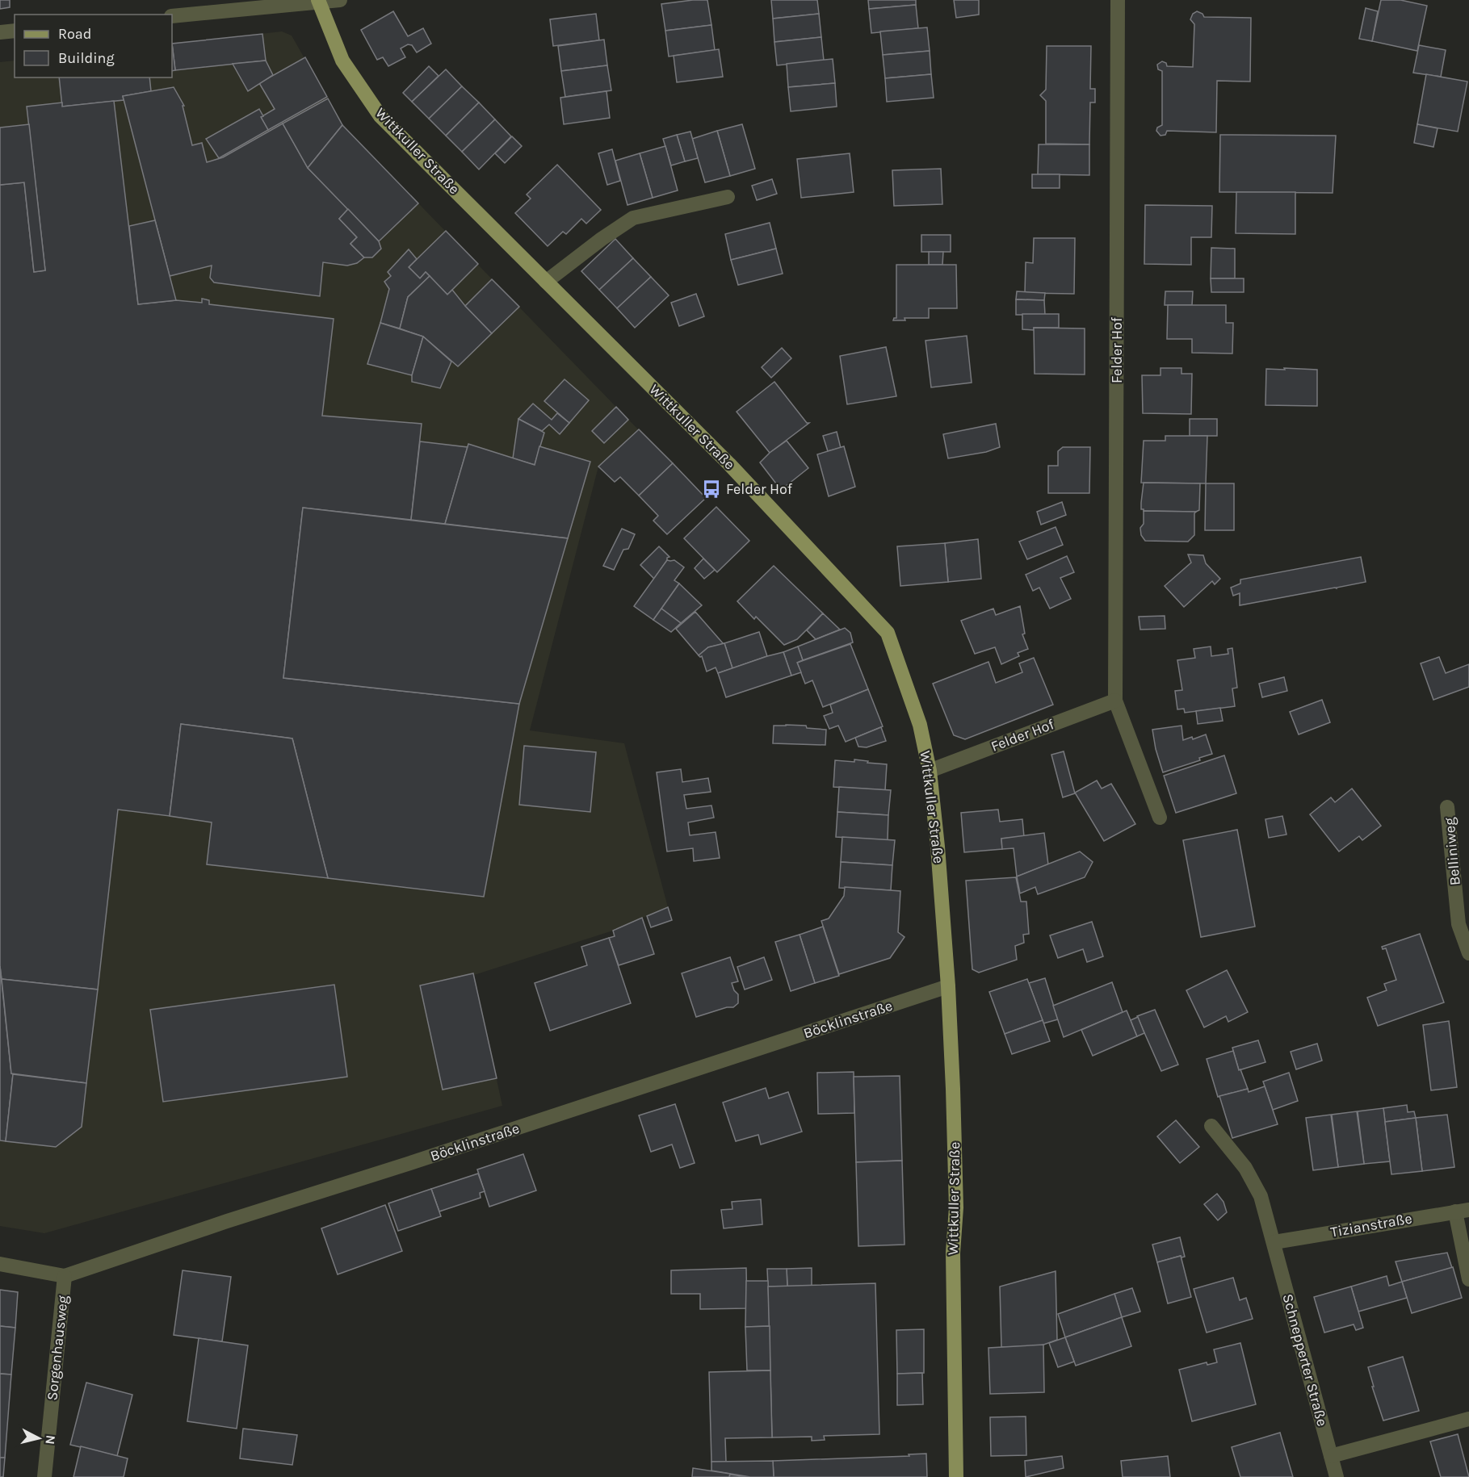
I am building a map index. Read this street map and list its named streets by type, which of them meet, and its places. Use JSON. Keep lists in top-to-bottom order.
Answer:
{
  "streets": {
    "main road": ["Wittkuller Straße"],
    "street": [
      "Felder Hof",
      "Belliniweg",
      "Böcklinstraße",
      "Tizianstraße",
      "Sorgenhausweg",
      "Schnepperter Straße"
    ]
  },
  "crossings": [
    ["Wittkuller Straße", "Felder Hof"],
    ["Wittkuller Straße", "Böcklinstraße"],
    ["Böcklinstraße", "Sorgenhausweg"],
    ["Tizianstraße", "Schnepperter Straße"]
  ],
  "places": {
    "bus stop": ["Felder Hof"]
  },
  "legend": ["Road", "Building"],
  "north": "right"
}
